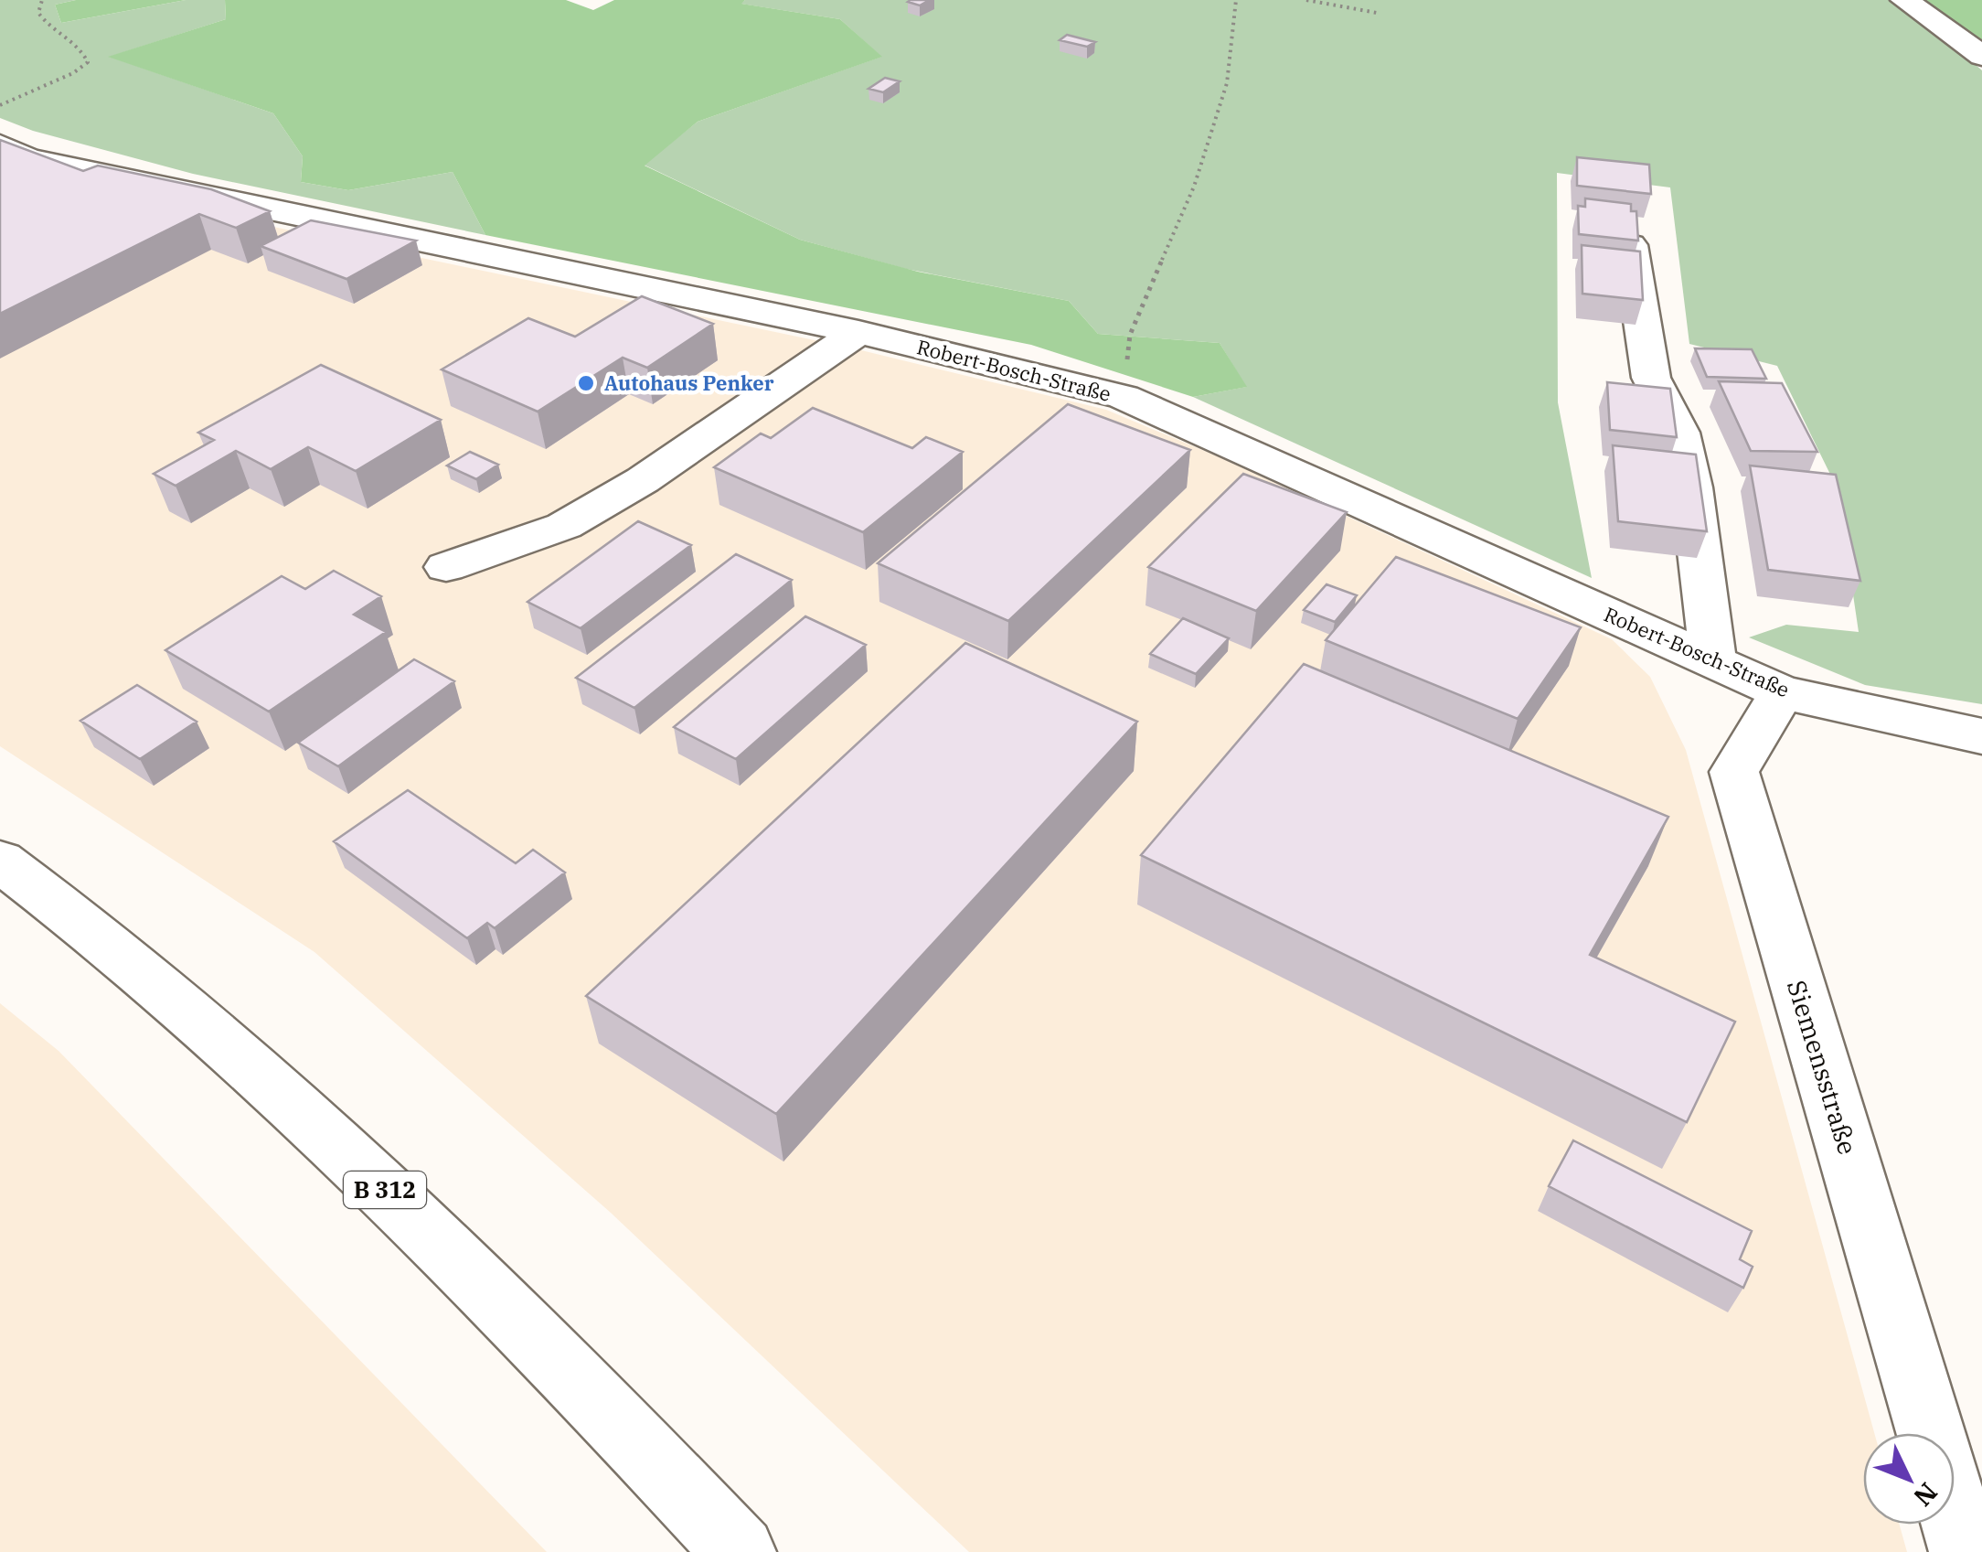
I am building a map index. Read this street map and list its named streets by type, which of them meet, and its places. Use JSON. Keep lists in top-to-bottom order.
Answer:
{
  "streets": {
    "main road": ["Robert-Bosch-Straße", "Siemensstraße", "B 312"]
  },
  "crossings": [
    ["Robert-Bosch-Straße", "Siemensstraße"]
  ],
  "places": ["Autohaus Penker"],
  "north": "bottom right"
}
